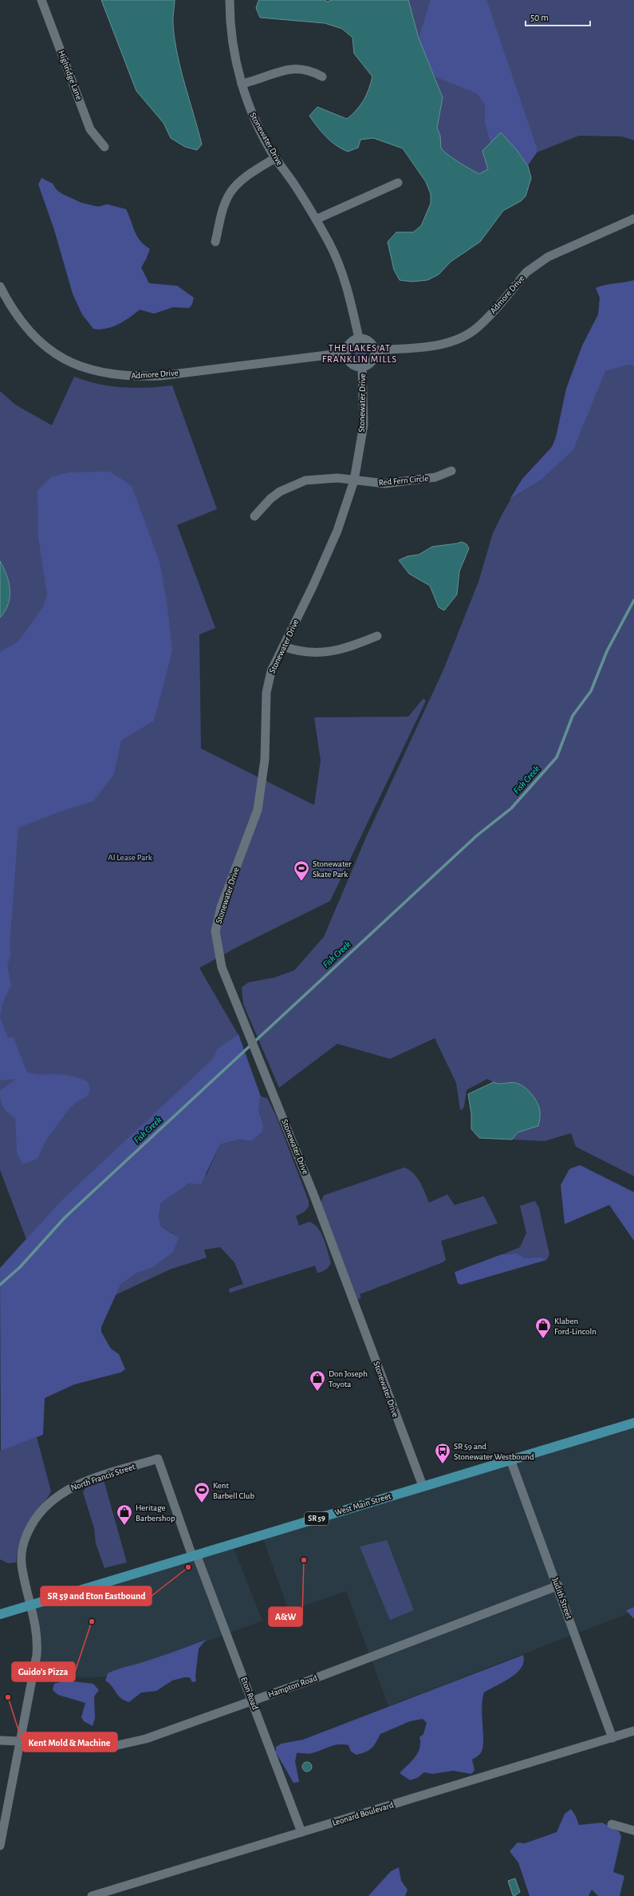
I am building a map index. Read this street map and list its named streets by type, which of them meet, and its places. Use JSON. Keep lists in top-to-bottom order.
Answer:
{
  "streets": {
    "main road": ["West Main Street", "SR 59"],
    "street": [
      "Highridge Lane",
      "Stonewater Drive",
      "Admore Drive",
      "Red Fern Circle",
      "North Francis Street",
      "Judith Street",
      "Hampton Road",
      "Eton Road",
      "Leonard Boulevard"
    ]
  },
  "crossings": [
    ["Stonewater Drive", "Admore Drive"],
    ["Stonewater Drive", "Red Fern Circle"],
    ["Stonewater Drive", "West Main Street"],
    ["North Francis Street", "West Main Street"],
    ["North Francis Street", "Hampton Road"],
    ["North Francis Street", "Eton Road"],
    ["West Main Street", "Judith Street"],
    ["West Main Street", "Eton Road"],
    ["Judith Street", "Hampton Road"],
    ["Judith Street", "Leonard Boulevard"],
    ["Hampton Road", "Eton Road"],
    ["Eton Road", "Leonard Boulevard"]
  ],
  "districts": ["THE LAKES AT FRANKLIN MILLS"],
  "water": ["Fish Creek"],
  "parks": ["Al Lease Park"],
  "places": {
    "sports": ["Stonewater Skate Park", "Kent Barbell Club"],
    "shop": ["Klaben Ford-Lincoln", "Don Joseph Toyota", "Heritage Barbershop"],
    "bus stop": ["SR 59 and Stonewater Westbound"],
    "other": [
      "A&W",
      "SR 59 and Eton Eastbound",
      "Guido’s Pizza",
      "Kent Mold & Machine"
    ]
  },
  "scale_bar": "50 m"
}
